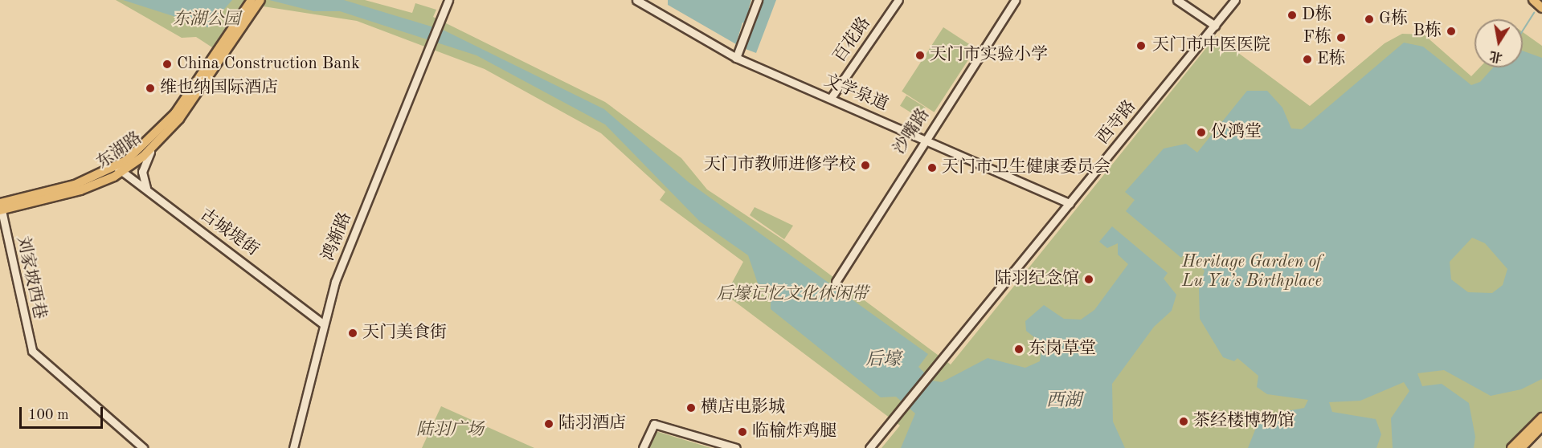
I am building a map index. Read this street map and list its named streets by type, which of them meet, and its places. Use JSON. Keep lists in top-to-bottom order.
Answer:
{
  "streets": {
    "main road": ["东湖路"],
    "street": [
      "百花路",
      "文学泉道",
      "西寺路",
      "沙嘴路",
      "古城堤街",
      "鸿渐路",
      "刘家坡西巷"
    ]
  },
  "crossings": [
    ["百花路", "文学泉道"],
    ["文学泉道", "西寺路"],
    ["文学泉道", "沙嘴路"],
    ["东湖路", "古城堤街"],
    ["东湖路", "刘家坡西巷"],
    ["古城堤街", "鸿渐路"]
  ],
  "water": ["后壕", "西湖"],
  "parks": [
    "东湖公园",
    "Heritage Garden of Lu Yu’s Birthplace",
    "后壕记忆文化休闲带",
    "陆羽广场"
  ],
  "places": [
    "D栋",
    "G栋",
    "B栋",
    "F栋",
    "天门市中医医院",
    "天门市实验小学",
    "E栋",
    "China Construction Bank",
    "维也纳国际酒店",
    "仪鸿堂",
    "天门市教师进修学校",
    "天门市卫生健康委员会",
    "陆羽纪念馆",
    "天门美食街",
    "东岗草堂",
    "横店电影城",
    "茶经楼博物馆",
    "陆羽酒店",
    "临榆炸鸡腿"
  ],
  "scale_bar": "100 m",
  "north": "bottom"
}
